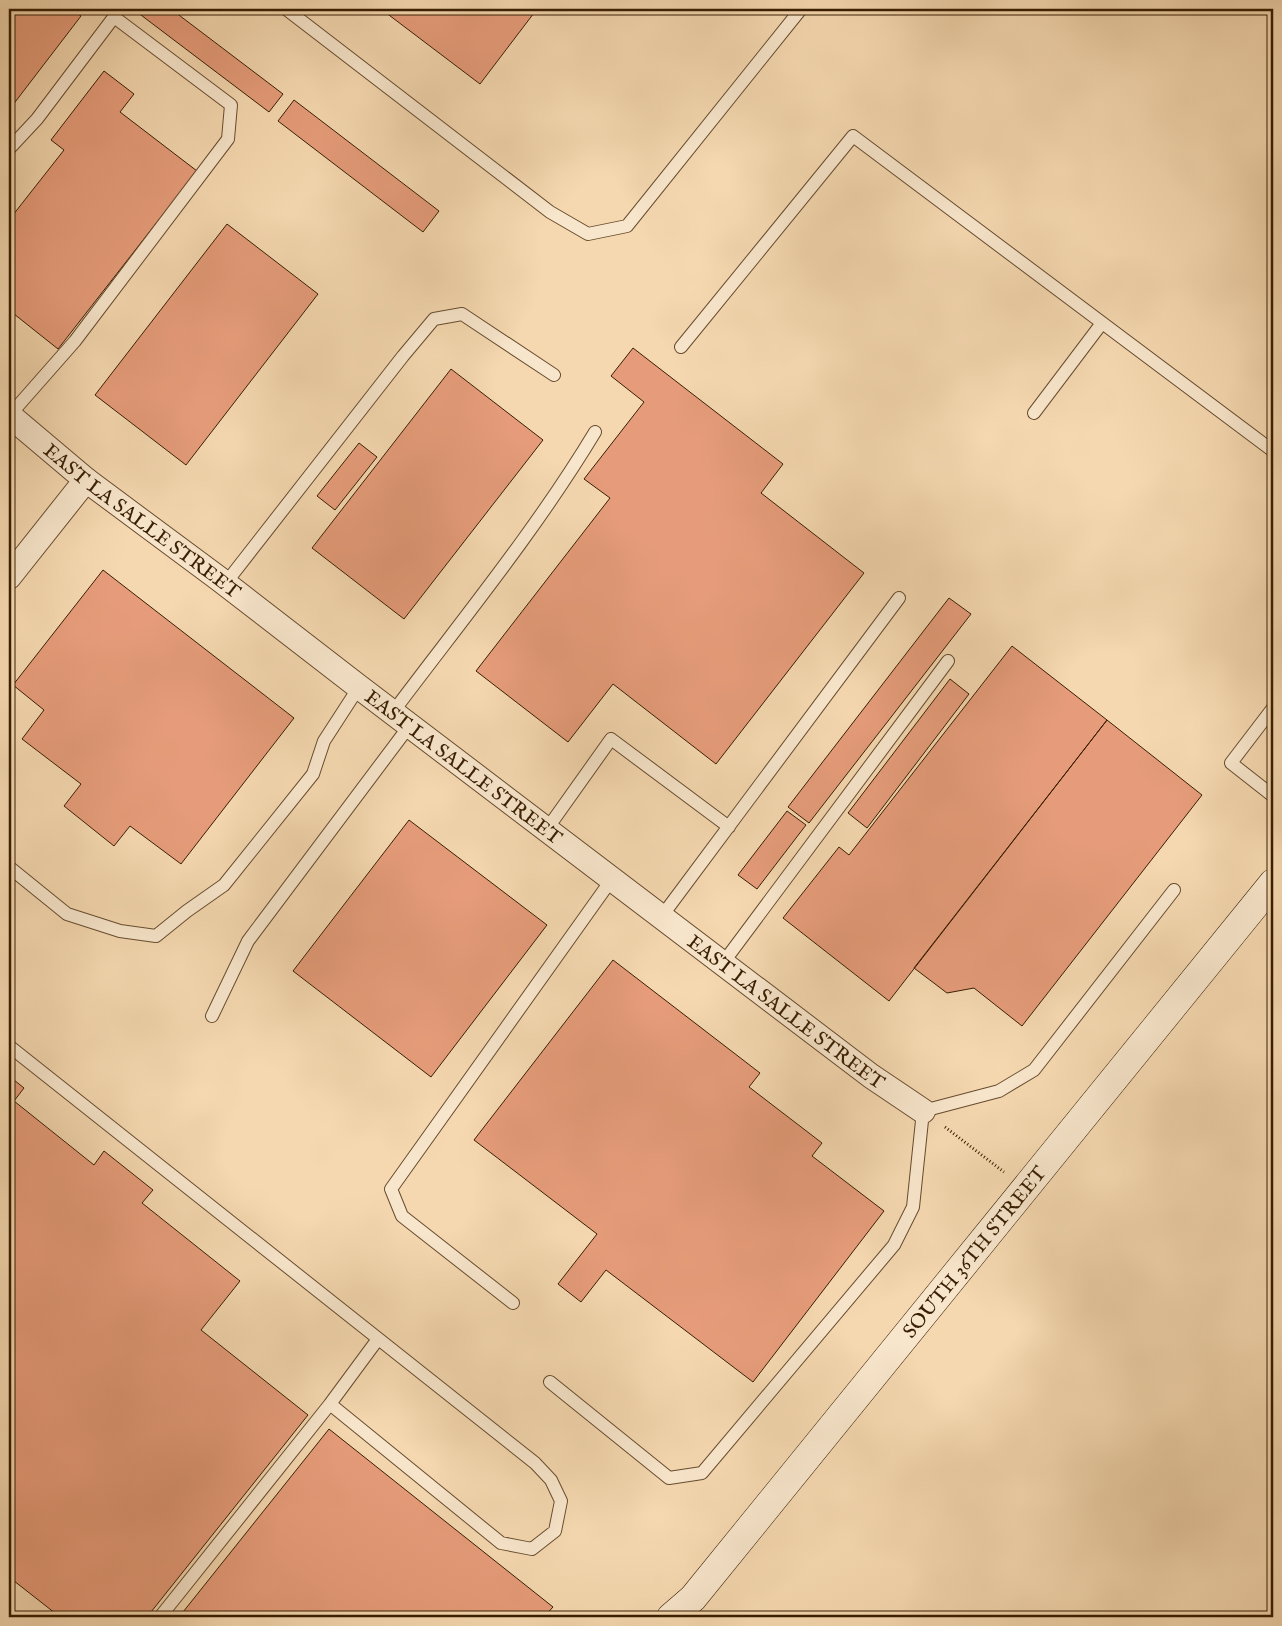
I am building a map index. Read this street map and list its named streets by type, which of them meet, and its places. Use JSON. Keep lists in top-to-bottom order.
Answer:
{
  "streets": {
    "street": ["EAST LA SALLE STREET", "SOUTH 36TH STREET"]
  }
}
